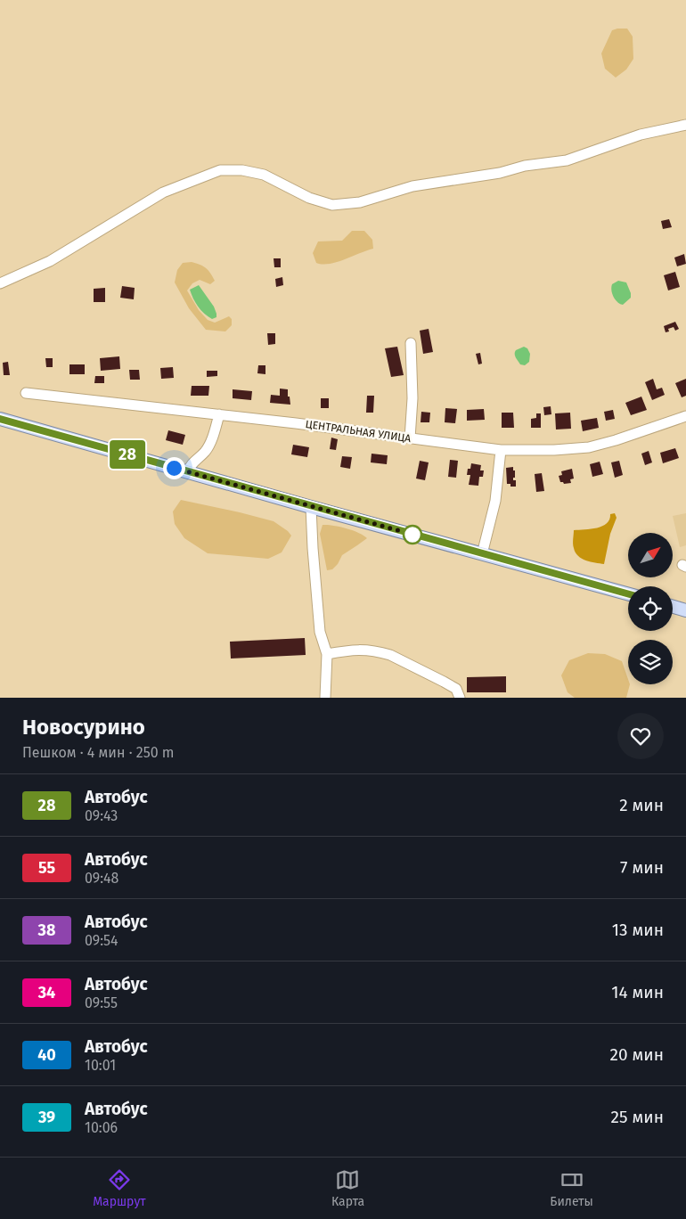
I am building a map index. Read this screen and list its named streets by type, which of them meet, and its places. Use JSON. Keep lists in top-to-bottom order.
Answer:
{
  "streets": {
    "street": ["ЦЕНТРАЛЬНАЯ УЛИЦА"]
  },
  "lines": ["bus line 28"],
  "north": "top right",
  "page": {
    "on_map": "28",
    "heading": ["Новосурино", "Пешком · 4 мин · 250 m"],
    "list": [
      {
        "mark": "28",
        "name": "Автобус",
        "note": "09:43",
        "value": "2 мин"
      },
      {
        "mark": "55",
        "name": "Автобус",
        "note": "09:48",
        "value": "7 мин"
      },
      {
        "mark": "38",
        "name": "Автобус",
        "note": "09:54",
        "value": "13 мин"
      },
      {
        "mark": "34",
        "name": "Автобус",
        "note": "09:55",
        "value": "14 мин"
      },
      {
        "mark": "40",
        "name": "Автобус",
        "note": "10:01",
        "value": "20 мин"
      },
      {
        "mark": "39",
        "name": "Автобус",
        "note": "10:06",
        "value": "25 мин"
      }
    ],
    "tabs": ["Маршрут", "Карта", "Билеты"]
  }
}
